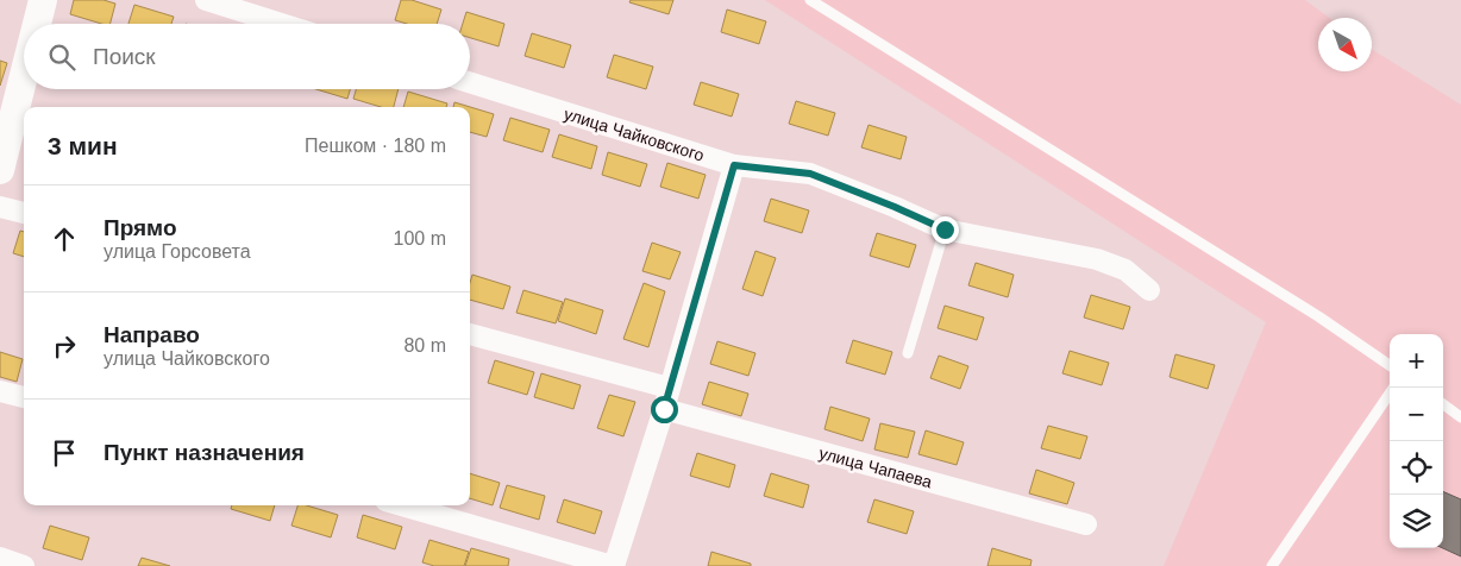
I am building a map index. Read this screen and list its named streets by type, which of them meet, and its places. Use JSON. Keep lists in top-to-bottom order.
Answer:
{
  "streets": {
    "street": ["улица Чайковского", "улица Чапаева"]
  },
  "north": "bottom right",
  "page": {
    "search": "Поиск",
    "heading": ["3 мин", "Пешком · 180 m"],
    "list": [
      ["Прямо", "улица Горсовета", "100 m"],
      ["Направо", "улица Чайковского", "80 m"],
      "Пункт назначения"
    ],
    "map_buttons": ["+", "−"]
  }
}
